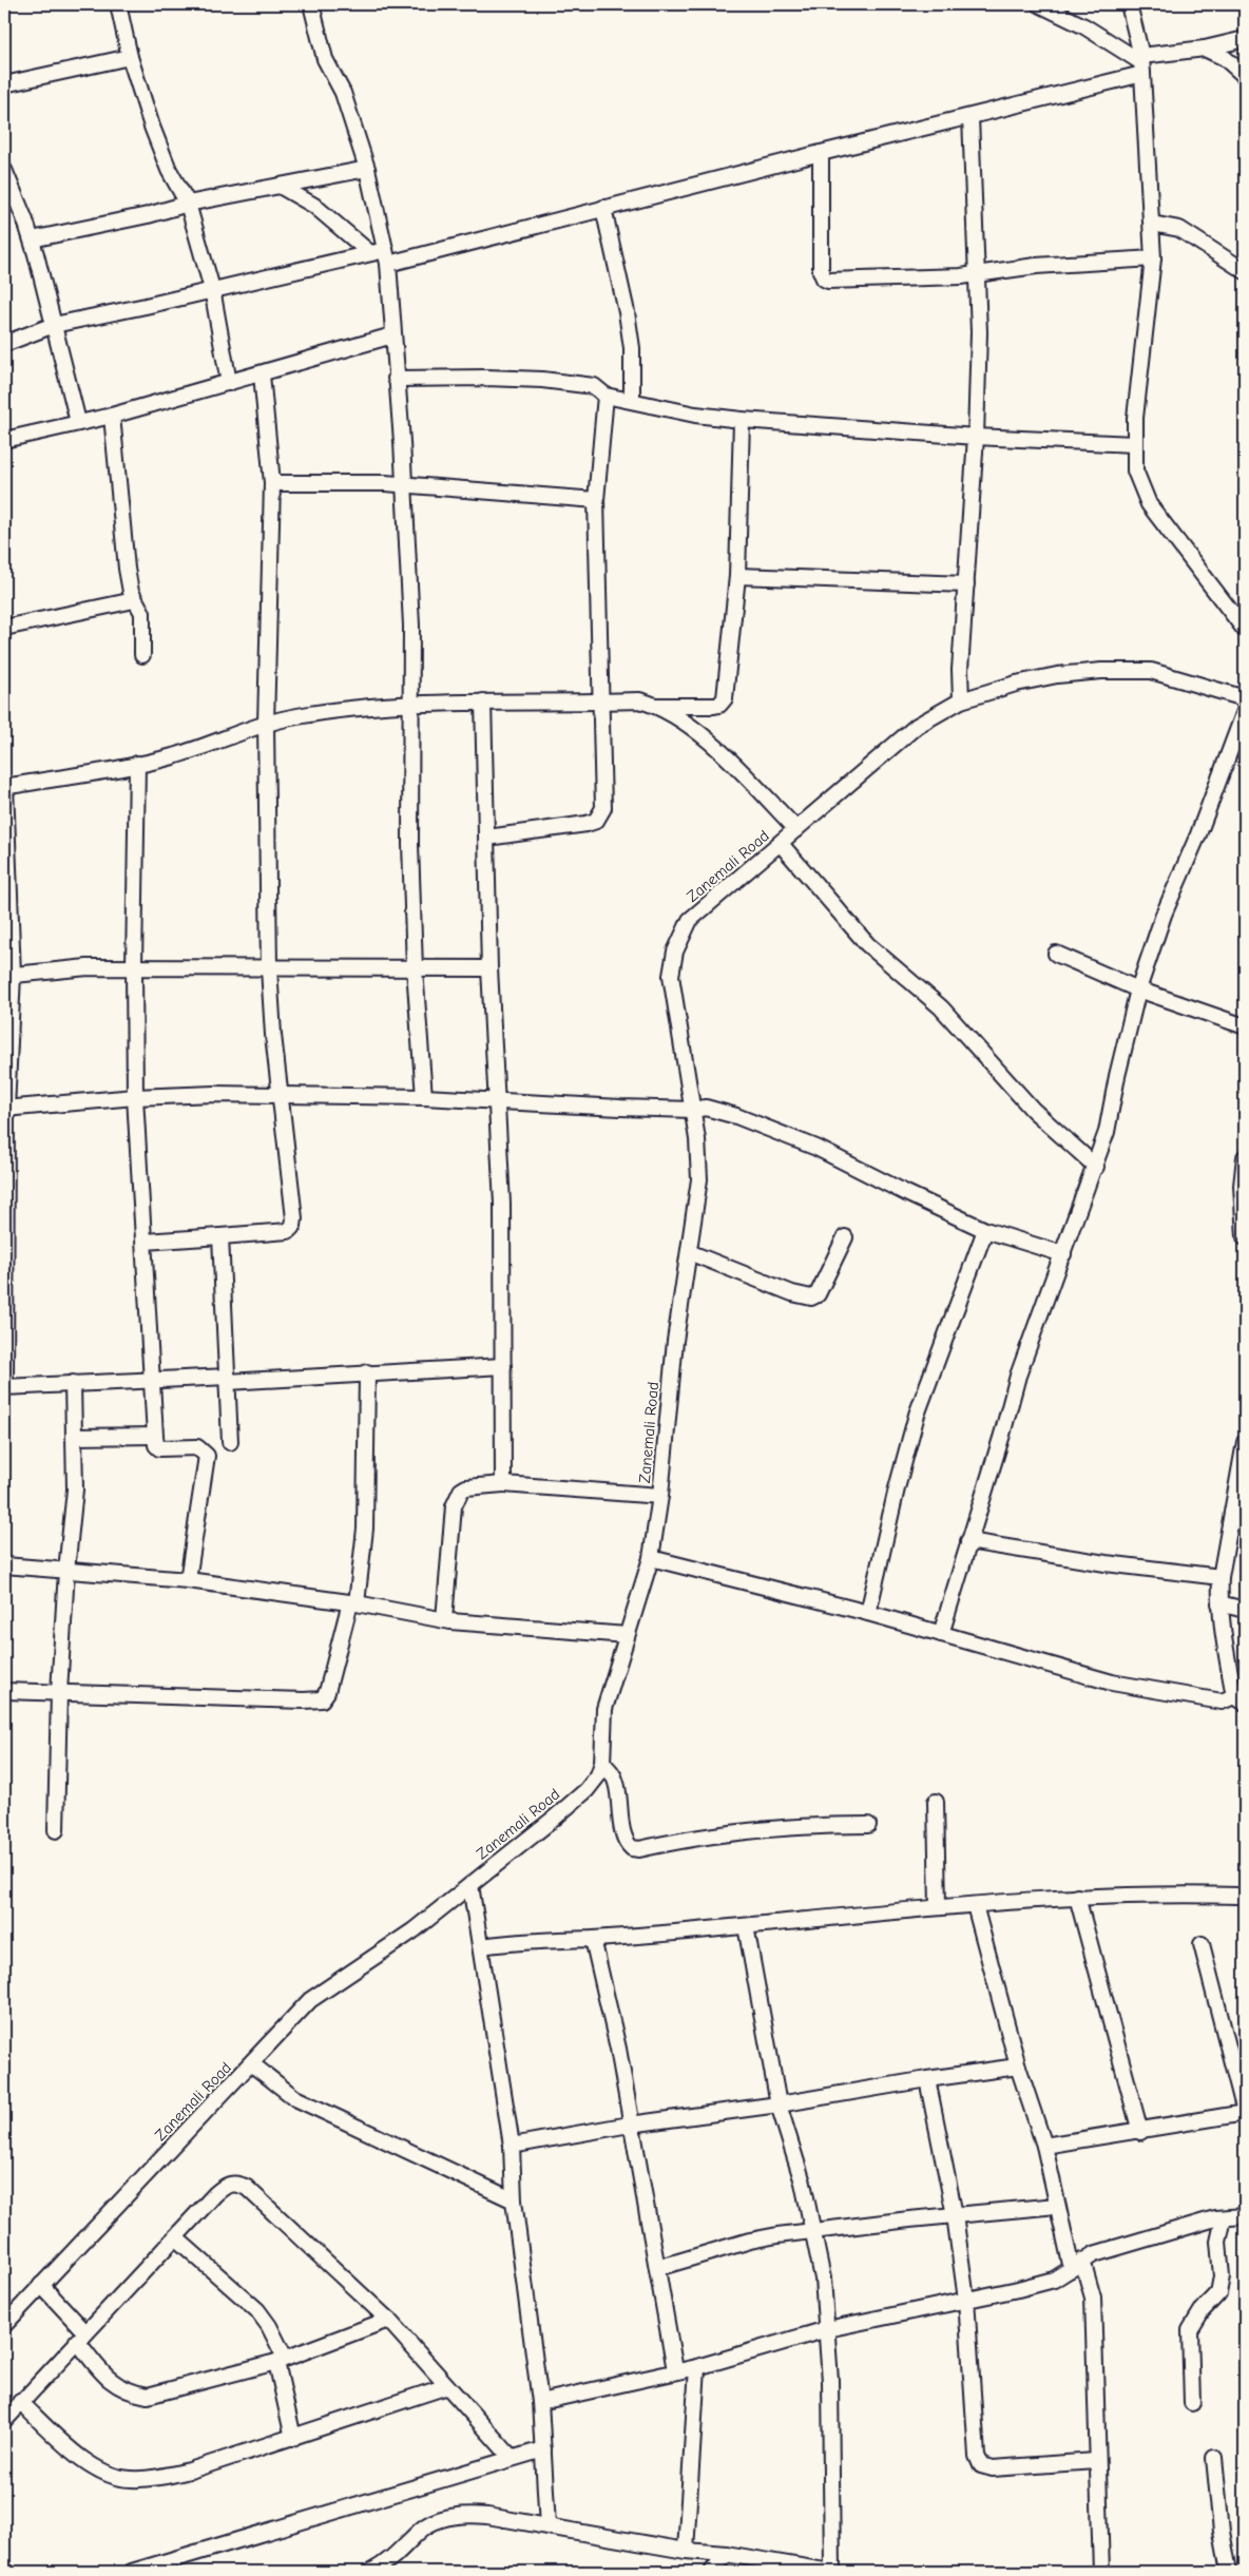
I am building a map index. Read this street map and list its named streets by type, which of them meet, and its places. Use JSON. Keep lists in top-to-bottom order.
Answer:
{
  "streets": {
    "street": ["Zanemali Road"]
  }
}
